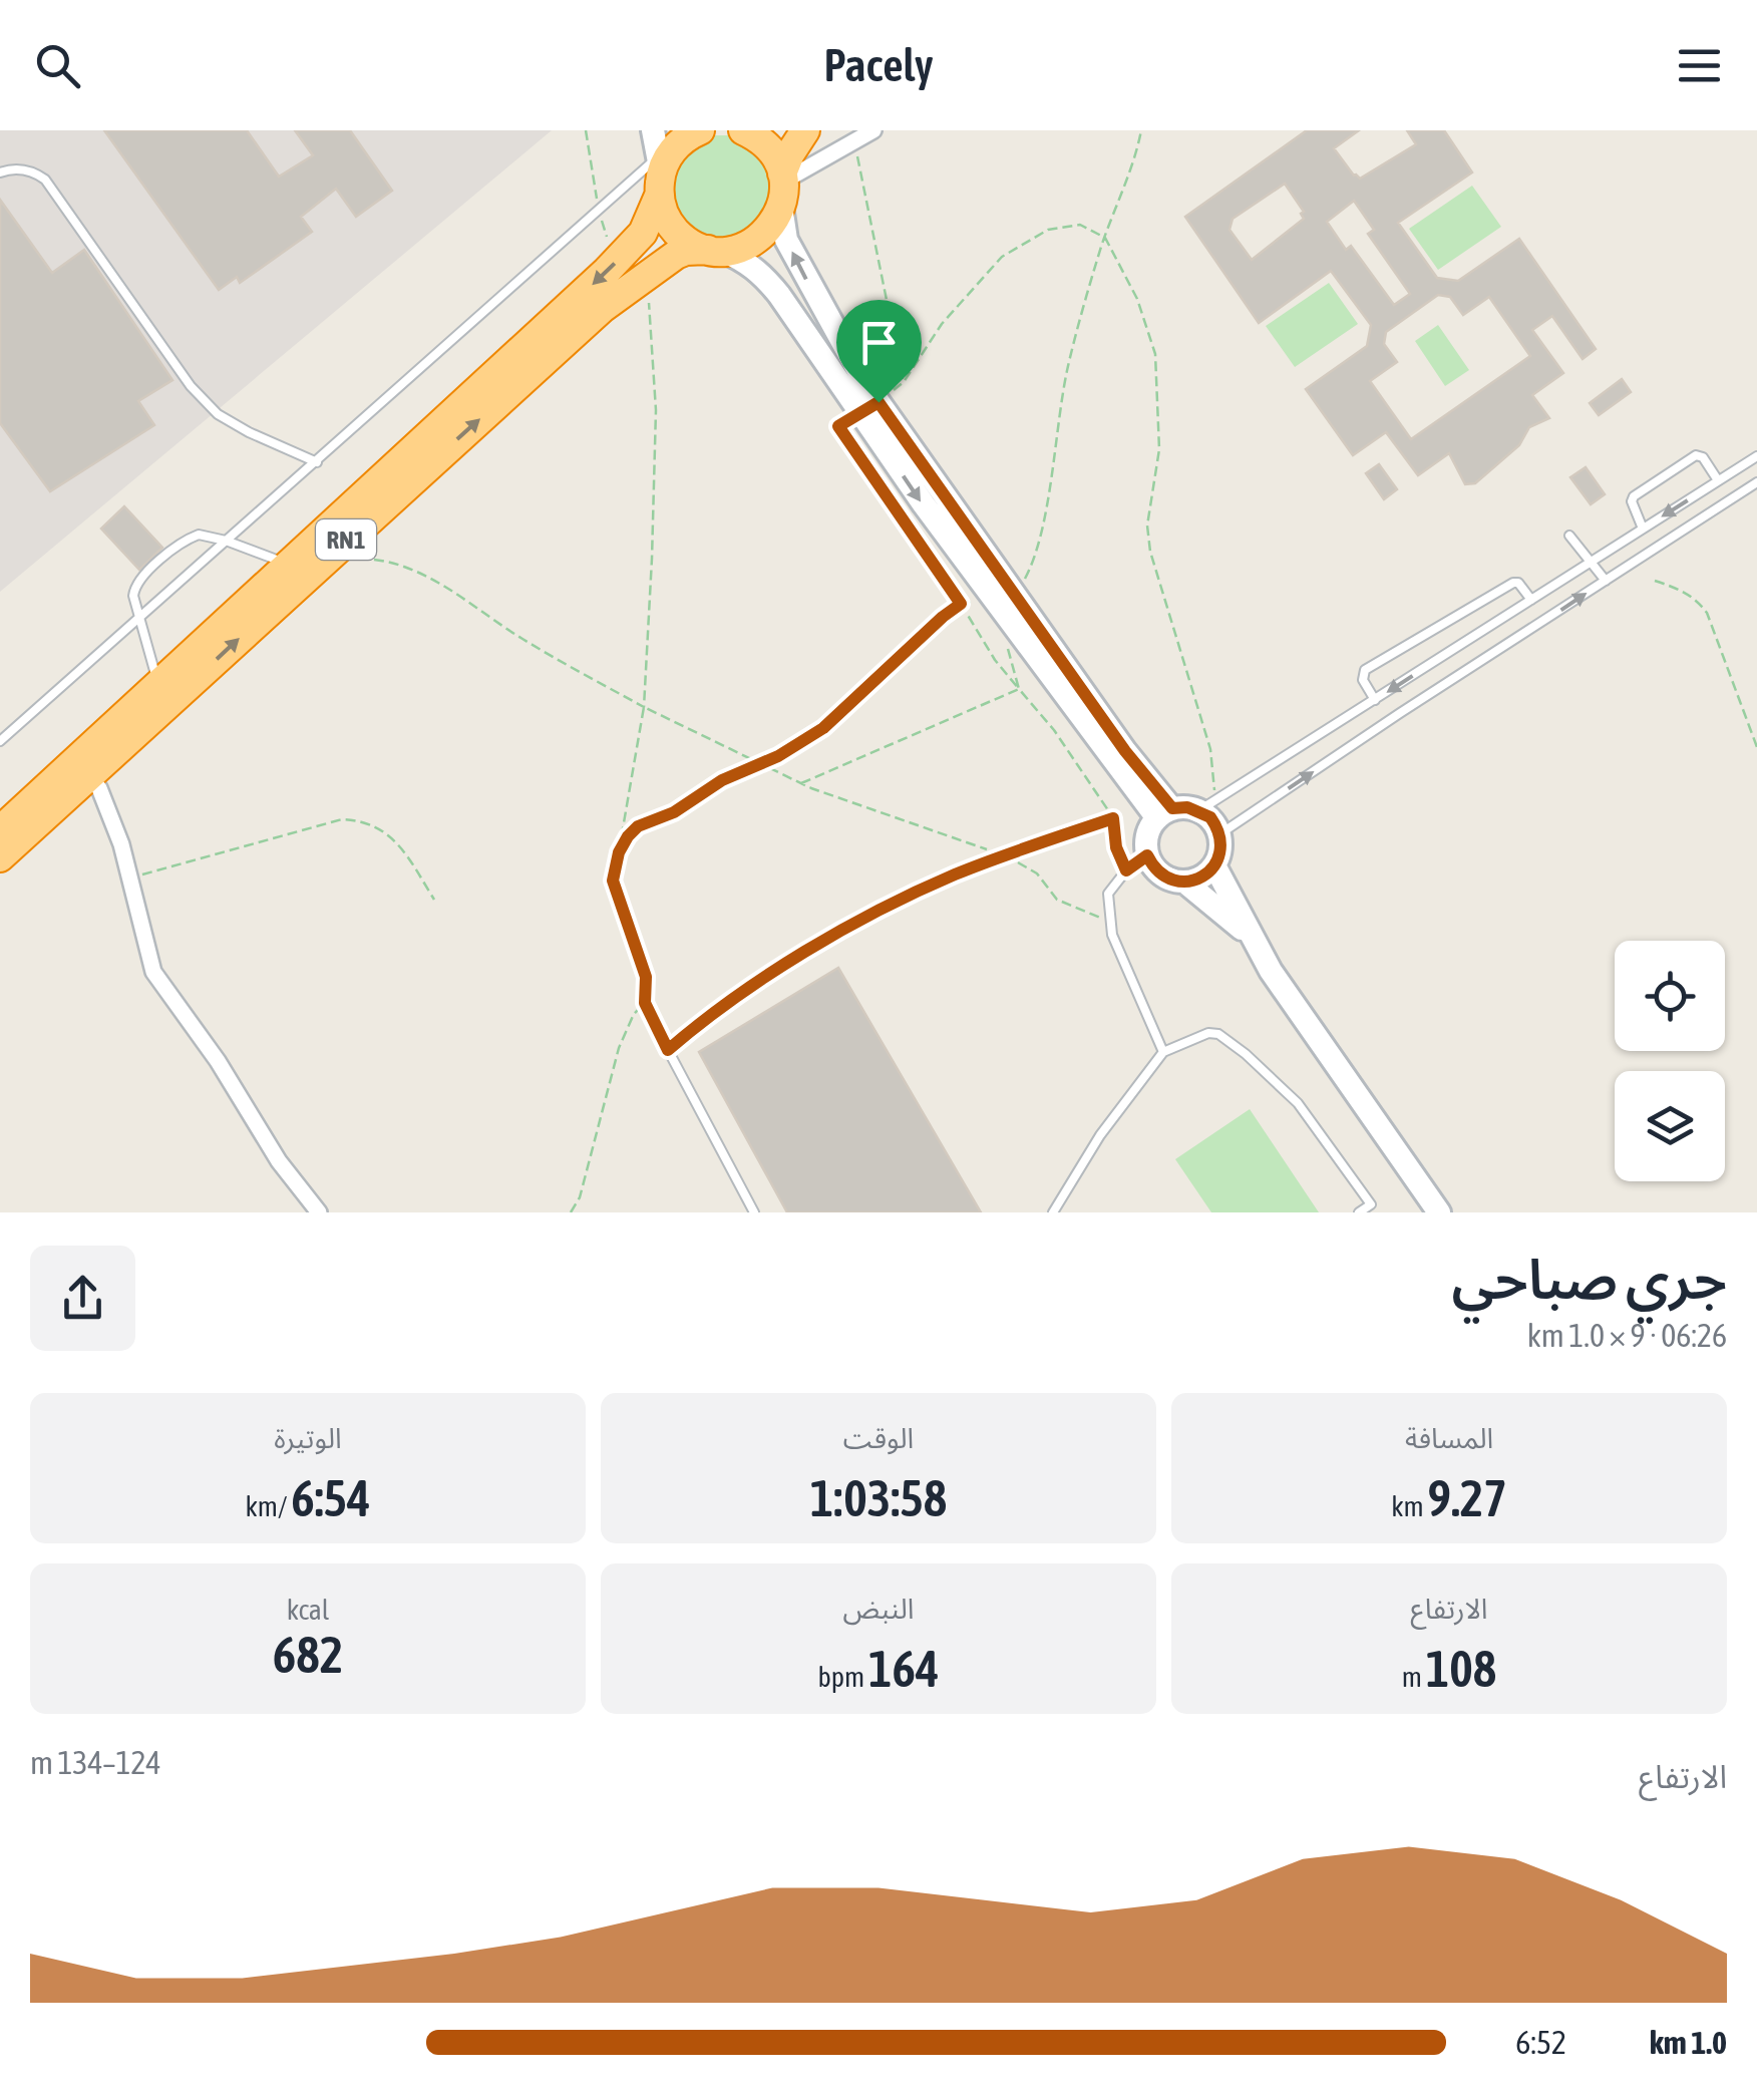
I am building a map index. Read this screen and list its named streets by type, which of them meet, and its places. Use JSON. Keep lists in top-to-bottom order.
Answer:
{
  "streets": {
    "highway": ["RN1"]
  },
  "page": {
    "header": "Pacely",
    "heading": ["جري صباحي", "06:26 · 9 × 1.0 km"],
    "stats": [
      ["المسافة", "9.27 km"],
      ["الوقت", "1:03:58"],
      ["الوتيرة", "6:54 /km"],
      ["الارتفاع", "108 m"],
      ["النبض", "164 bpm"],
      ["kcal", "682"]
    ],
    "chart": ["الارتفاع", "124–134 m"],
    "list": [
      {
        "name": "1.0 km",
        "note": "6:52"
      }
    ]
  }
}
